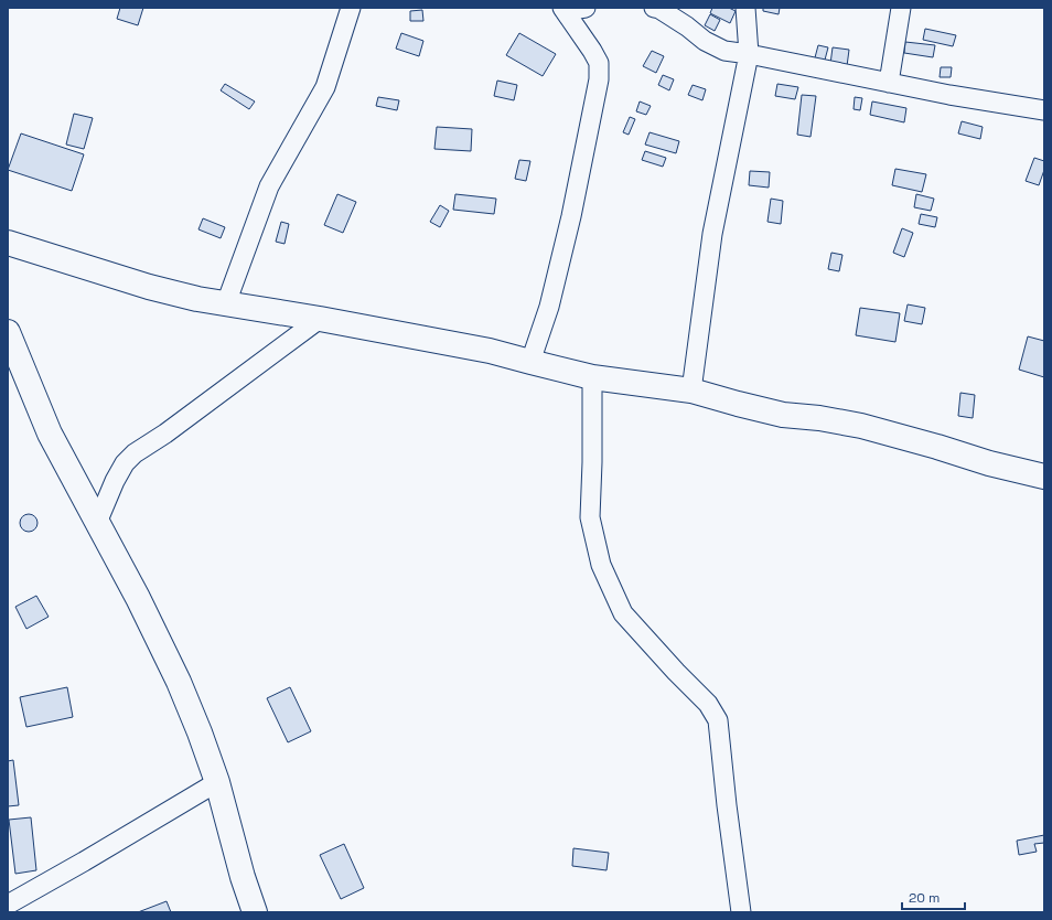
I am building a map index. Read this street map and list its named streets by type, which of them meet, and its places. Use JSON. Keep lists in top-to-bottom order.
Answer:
{
  "scale_bar": "20 m"
}
